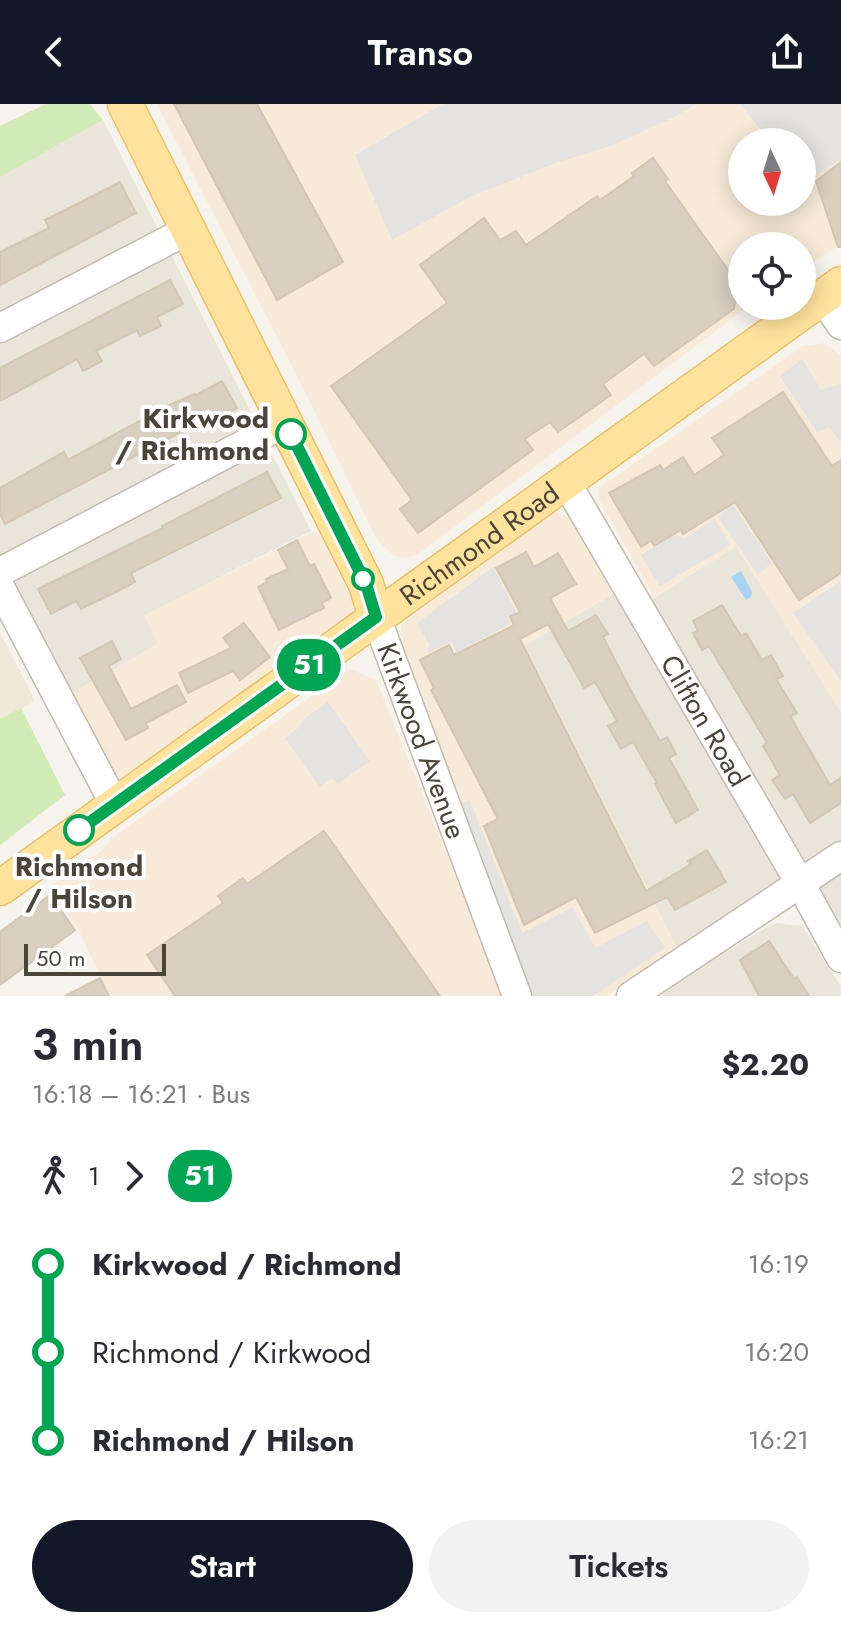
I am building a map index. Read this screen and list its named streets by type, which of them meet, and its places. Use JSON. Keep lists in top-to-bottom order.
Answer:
{
  "streets": {
    "main road": ["Richmond Road", "Kirkwood Avenue"],
    "street": ["Clifton Road"]
  },
  "crossings": [
    ["Richmond Road", "Clifton Road"],
    ["Richmond Road", "Kirkwood Avenue"]
  ],
  "places": ["Kirkwood / Richmond", "Richmond / Hilson"],
  "lines": ["bus line 51"],
  "scale_bar": "50 m",
  "north": "bottom",
  "page": {
    "header": "Transo",
    "on_map": "51",
    "scale": "50 m",
    "heading": ["3 min", "16:18 – 16:21 · Bus", "$2.20"],
    "legs": ["1", "51", "2 stops"],
    "list": [
      {
        "name": "Kirkwood / Richmond",
        "value": "16:19"
      },
      {
        "name": "Richmond / Kirkwood",
        "value": "16:20"
      },
      {
        "name": "Richmond / Hilson",
        "value": "16:21"
      }
    ],
    "buttons": ["Start", "Tickets"]
  }
}
